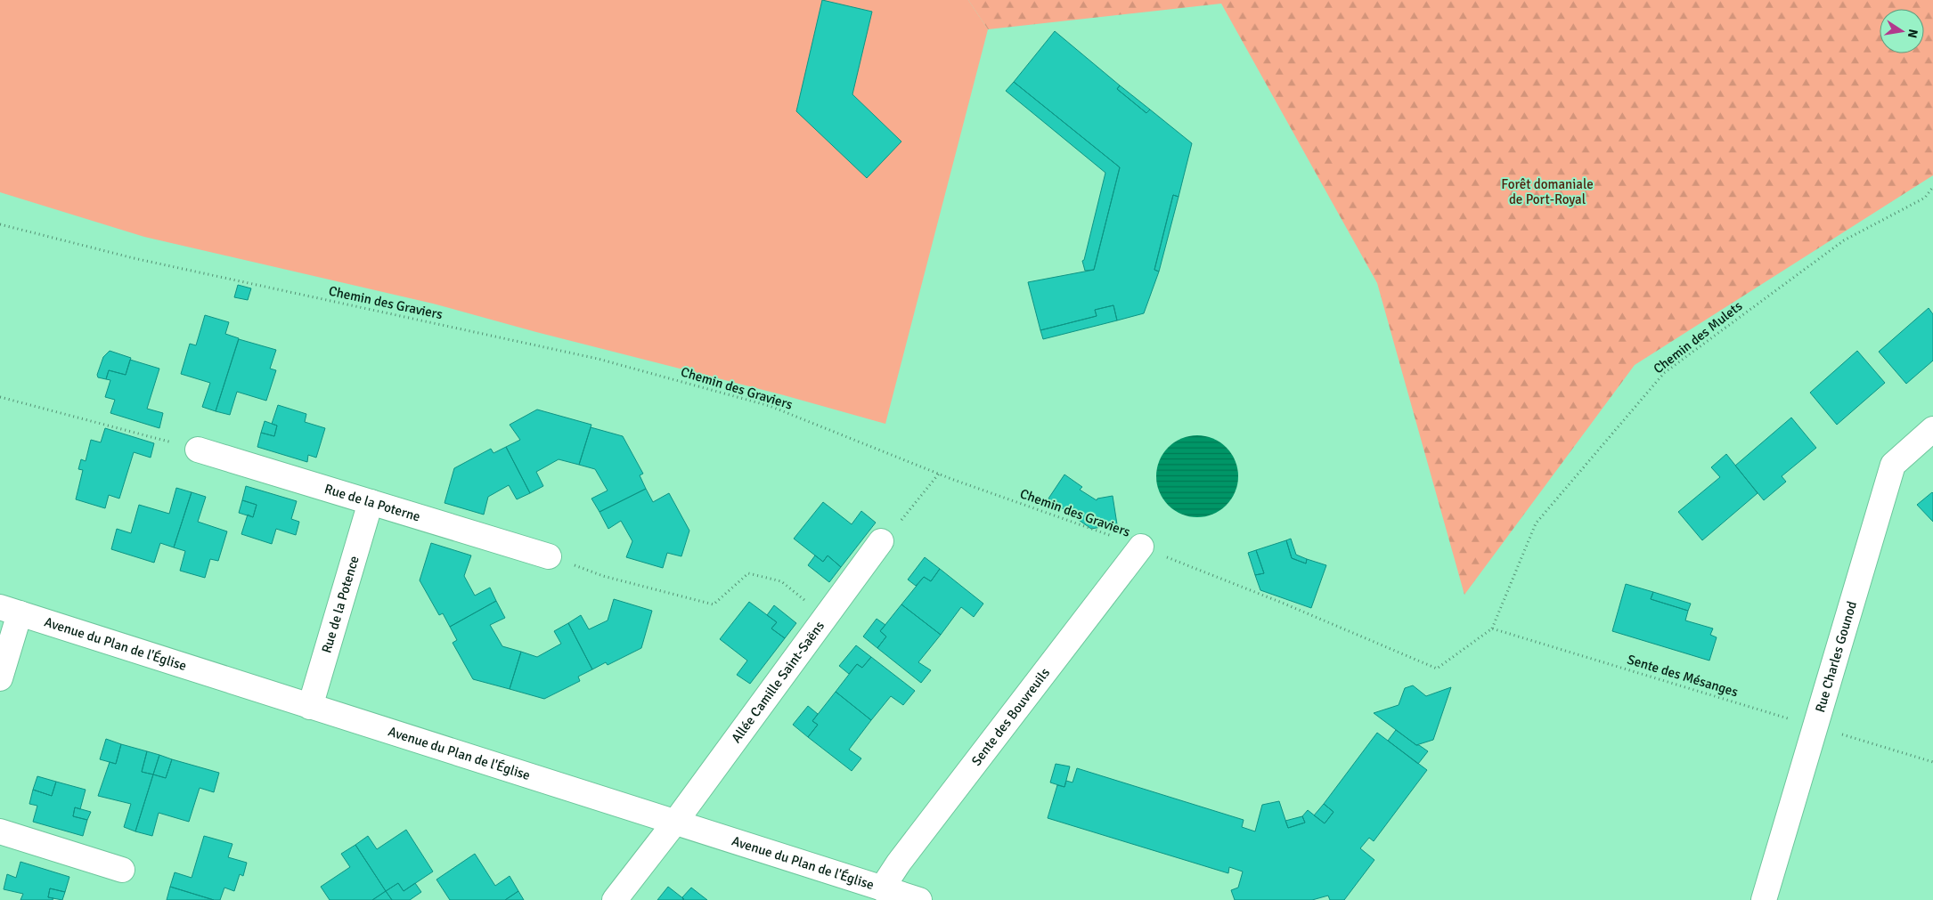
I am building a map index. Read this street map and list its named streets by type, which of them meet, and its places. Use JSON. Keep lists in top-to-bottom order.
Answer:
{
  "streets": {
    "street": [
      "Rue de la Poterne",
      "Rue de la Potence",
      "Avenue du Plan de l'Église",
      "Rue Charles Gounod",
      "Allée Camille Saint-Saëns",
      "Sente des Bouvreuils"
    ],
    "path": ["Chemin des Graviers", "Chemin des Mulets", "Sente des Mésanges"]
  },
  "crossings": [
    ["Chemin des Graviers", "Chemin des Mulets"],
    ["Chemin des Graviers", "Sente des Mésanges"],
    ["Chemin des Graviers", "Sente des Bouvreuils"],
    ["Chemin des Mulets", "Sente des Mésanges"],
    ["Rue de la Poterne", "Rue de la Potence"],
    ["Rue de la Potence", "Avenue du Plan de l'Église"],
    ["Avenue du Plan de l'Église", "Allée Camille Saint-Saëns"],
    ["Avenue du Plan de l'Église", "Sente des Bouvreuils"],
    ["Rue Charles Gounod", "Sente des Mésanges"]
  ],
  "parks": ["Forêt domaniale de Port-Royal"],
  "north": "right"
}
